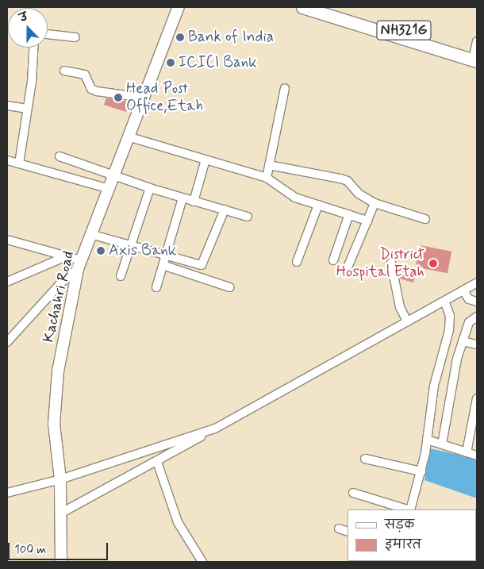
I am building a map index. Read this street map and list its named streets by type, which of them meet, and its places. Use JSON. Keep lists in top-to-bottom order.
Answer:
{
  "streets": {
    "highway": ["NH321G"],
    "main road": ["Kachahri Road"]
  },
  "places": [
    "Bank of India",
    "ICICI Bank",
    "Head Post Office,Etah",
    "Axis Bank",
    "District Hospital Etah"
  ],
  "legend": ["सड़क", "इमारत"],
  "scale_bar": "100 m",
  "north": "top"
}
